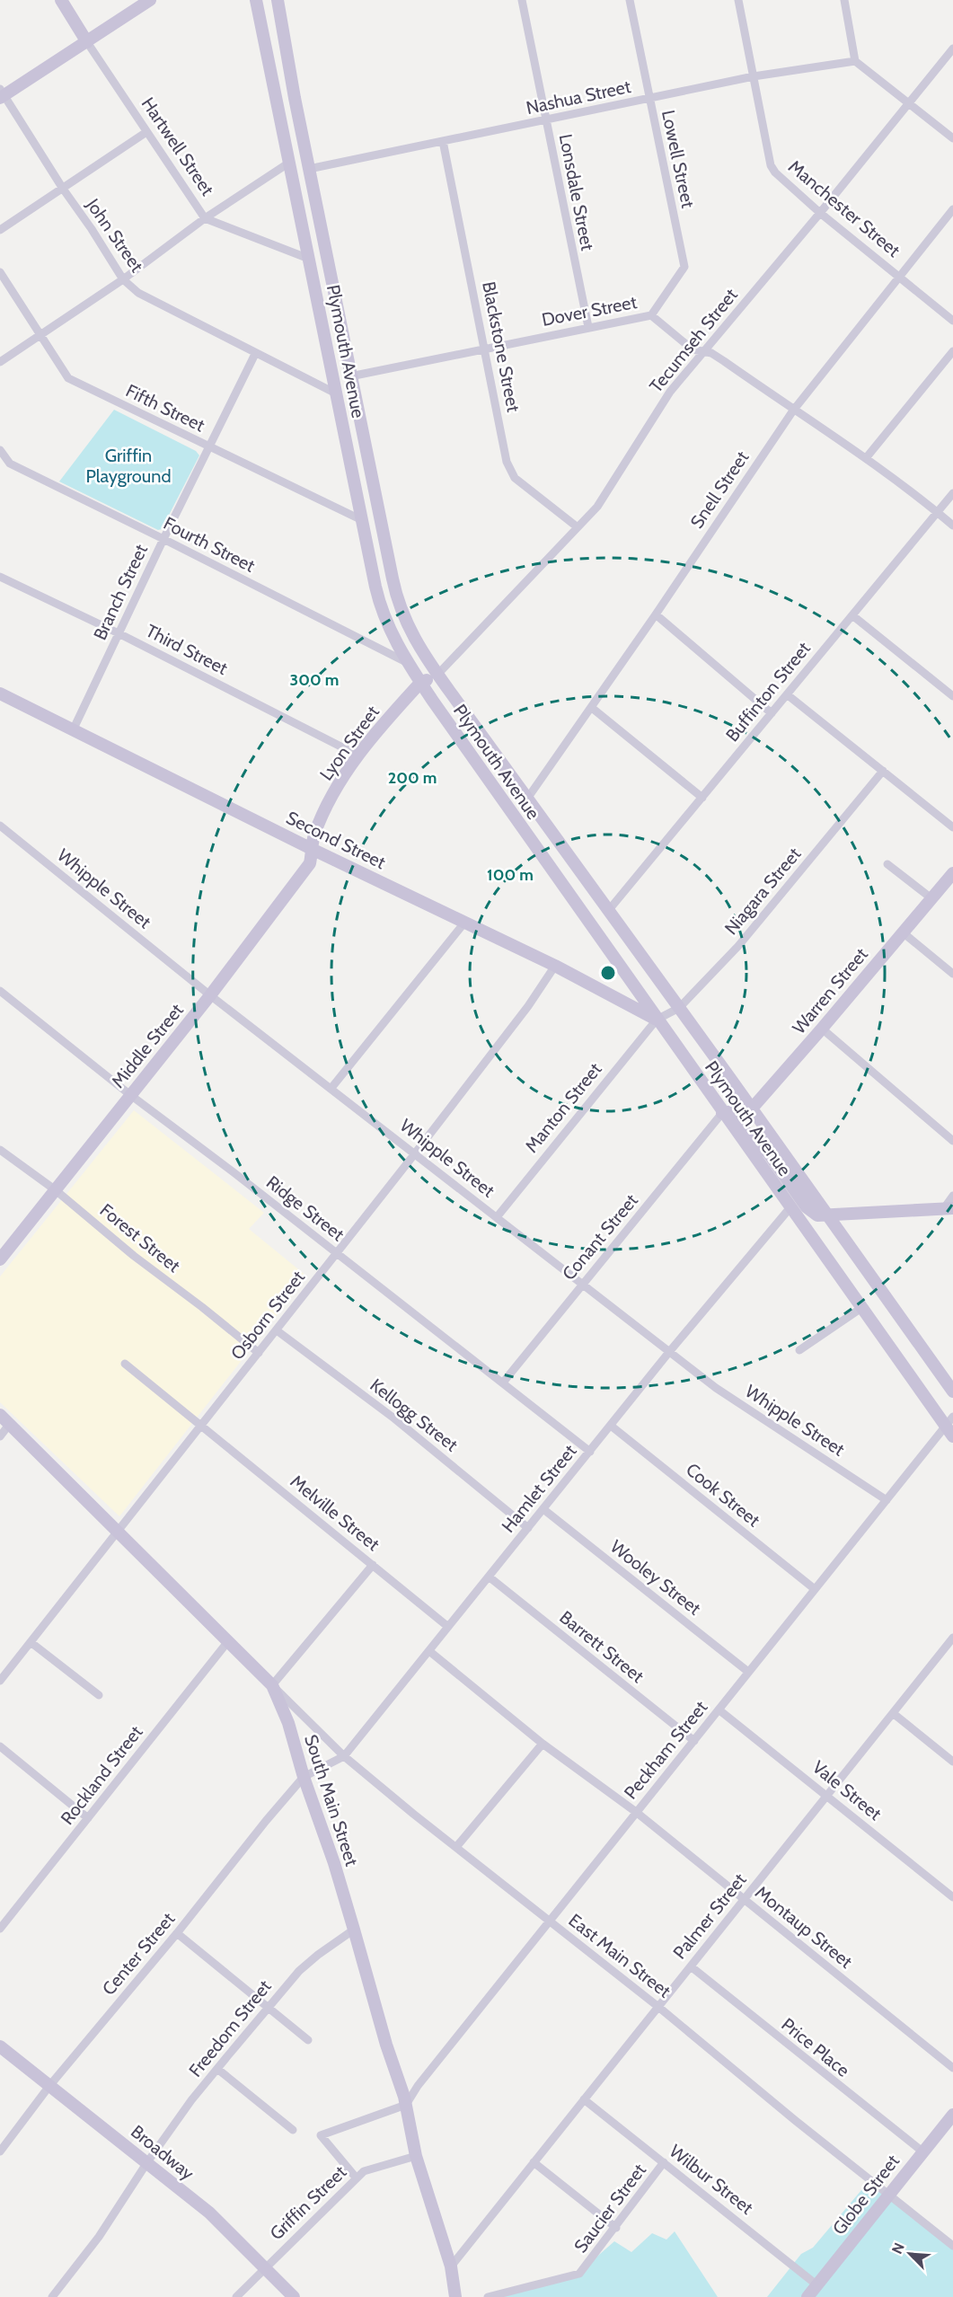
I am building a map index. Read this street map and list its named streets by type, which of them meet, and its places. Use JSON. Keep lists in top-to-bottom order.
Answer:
{
  "streets": {
    "main road": [
      "Hartwell Street",
      "Plymouth Avenue",
      "Lyon Street",
      "Second Street",
      "Warren Street",
      "Middle Street",
      "South Main Street",
      "Broadway",
      "Globe Street"
    ],
    "street": [
      "Nashua Street",
      "Lowell Street",
      "Lonsdale Street",
      "Manchester Street",
      "John Street",
      "Dover Street",
      "Tecumseh Street",
      "Blackstone Street",
      "Fifth Street",
      "Snell Street",
      "Fourth Street",
      "Branch Street",
      "Third Street",
      "Buffinton Street",
      "Whipple Street",
      "Niagara Street",
      "Manton Street",
      "Ridge Street",
      "Conant Street",
      "Forest Street",
      "Osborn Street",
      "Kellogg Street",
      "Hamlet Street",
      "Cook Street",
      "Melville Street",
      "Wooley Street",
      "Barrett Street",
      "Peckham Street",
      "Rockland Street",
      "Vale Street",
      "Palmer Street",
      "Montaup Street",
      "Center Street",
      "East Main Street",
      "Freedom Street",
      "Price Place",
      "Wilbur Street",
      "Griffin Street",
      "Saucier Street"
    ]
  },
  "crossings": [
    ["Nashua Street", "Lowell Street"],
    ["Nashua Street", "Lonsdale Street"],
    ["Nashua Street", "Manchester Street"],
    ["Nashua Street", "Blackstone Street"],
    ["Nashua Street", "Plymouth Avenue"],
    ["Hartwell Street", "Plymouth Avenue"],
    ["Lowell Street", "Dover Street"],
    ["Lonsdale Street", "Dover Street"],
    ["Manchester Street", "Tecumseh Street"],
    ["Manchester Street", "Snell Street"],
    ["John Street", "Plymouth Avenue"],
    ["John Street", "Branch Street"],
    ["Dover Street", "Tecumseh Street"],
    ["Dover Street", "Blackstone Street"],
    ["Dover Street", "Plymouth Avenue"],
    ["Dover Street", "Snell Street"],
    ["Dover Street", "Buffinton Street"],
    ["Tecumseh Street", "Blackstone Street"],
    ["Tecumseh Street", "Plymouth Avenue"],
    ["Tecumseh Street", "Lyon Street"],
    ["Plymouth Avenue", "Fifth Street"],
    ["Plymouth Avenue", "Snell Street"],
    ["Plymouth Avenue", "Fourth Street"],
    ["Plymouth Avenue", "Buffinton Street"],
    ["Plymouth Avenue", "Lyon Street"],
    ["Plymouth Avenue", "Second Street"],
    ["Plymouth Avenue", "Niagara Street"],
    ["Plymouth Avenue", "Warren Street"],
    ["Plymouth Avenue", "Manton Street"],
    ["Plymouth Avenue", "Conant Street"],
    ["Plymouth Avenue", "Hamlet Street"],
    ["Plymouth Avenue", "Peckham Street"],
    ["Fifth Street", "Branch Street"],
    ["Fourth Street", "Branch Street"],
    ["Branch Street", "Third Street"],
    ["Branch Street", "Second Street"],
    ["Third Street", "Lyon Street"],
    ["Lyon Street", "Second Street"],
    ["Lyon Street", "Middle Street"],
    ["Second Street", "Niagara Street"],
    ["Second Street", "Middle Street"],
    ["Second Street", "Manton Street"],
    ["Second Street", "Osborn Street"],
    ["Whipple Street", "Middle Street"],
    ["Whipple Street", "Manton Street"],
    ["Whipple Street", "Conant Street"],
    ["Whipple Street", "Osborn Street"],
    ["Whipple Street", "Hamlet Street"],
    ["Whipple Street", "Peckham Street"],
    ["Niagara Street", "Manton Street"],
    ["Middle Street", "Ridge Street"],
    ["Middle Street", "Forest Street"],
    ["Ridge Street", "Conant Street"],
    ["Ridge Street", "Osborn Street"],
    ["Ridge Street", "Hamlet Street"],
    ["Forest Street", "Osborn Street"],
    ["Osborn Street", "Kellogg Street"],
    ["Osborn Street", "Melville Street"],
    ["Osborn Street", "South Main Street"],
    ["Kellogg Street", "Hamlet Street"],
    ["Hamlet Street", "Cook Street"],
    ["Hamlet Street", "Melville Street"],
    ["Hamlet Street", "Wooley Street"],
    ["Hamlet Street", "Barrett Street"],
    ["Hamlet Street", "South Main Street"],
    ["Hamlet Street", "Montaup Street"],
    ["Hamlet Street", "Center Street"],
    ["Hamlet Street", "East Main Street"],
    ["Cook Street", "Peckham Street"],
    ["Wooley Street", "Peckham Street"],
    ["Barrett Street", "Peckham Street"],
    ["Peckham Street", "Vale Street"],
    ["Peckham Street", "South Main Street"],
    ["Peckham Street", "Montaup Street"],
    ["Peckham Street", "East Main Street"],
    ["Rockland Street", "South Main Street"],
    ["Vale Street", "Palmer Street"],
    ["South Main Street", "Palmer Street"],
    ["South Main Street", "Center Street"],
    ["South Main Street", "East Main Street"],
    ["South Main Street", "Freedom Street"],
    ["South Main Street", "Griffin Street"],
    ["Palmer Street", "Montaup Street"],
    ["Palmer Street", "East Main Street"],
    ["Palmer Street", "Price Place"],
    ["Palmer Street", "Wilbur Street"],
    ["Center Street", "Broadway"],
    ["East Main Street", "Globe Street"],
    ["Freedom Street", "Broadway"],
    ["Price Place", "Globe Street"],
    ["Broadway", "Griffin Street"],
    ["Wilbur Street", "Globe Street"],
    ["Wilbur Street", "Saucier Street"]
  ],
  "parks": ["Griffin Playground"],
  "north": "top left",
  "rings": ["300 m", "200 m", "100 m"]
}
